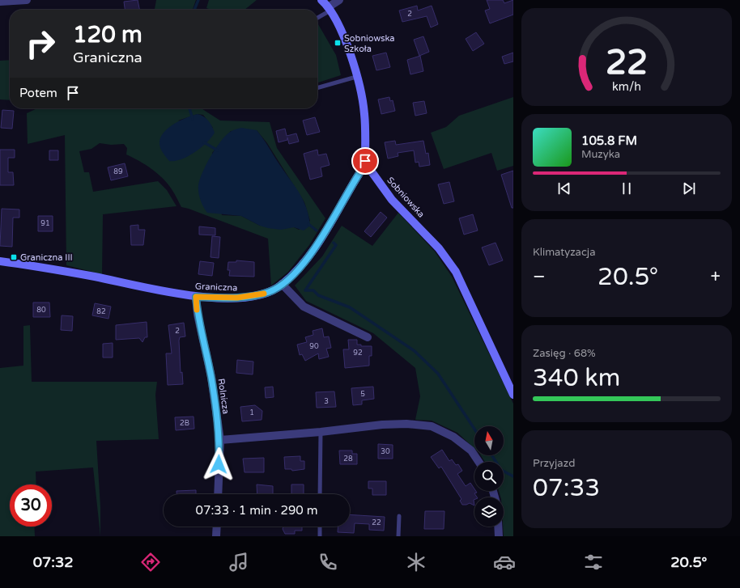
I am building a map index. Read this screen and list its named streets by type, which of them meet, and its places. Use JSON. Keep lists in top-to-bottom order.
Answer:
{
  "streets": {
    "street": ["Sobniowska", "Graniczna", "Rolnicza"]
  },
  "crossings": [
    ["Sobniowska", "Graniczna"],
    ["Graniczna", "Rolnicza"]
  ],
  "places": {
    "transit": ["Sobniowska Szkoła", "Graniczna III"]
  },
  "house_numbers": [
    "2",
    "89",
    "91",
    "80",
    "82",
    "2",
    "90",
    "92",
    "5",
    "3",
    "1",
    "2B",
    "30",
    "28",
    "22"
  ],
  "north": "top",
  "page": {
    "turn": ["120 m", "Graniczna"],
    "then": "Potem",
    "song": ["105.8 FM", "Muzyka"],
    "tile": [
      "Klimatyzacja",
      ["Zasięg · 68%", "340 km"],
      ["Przyjazd", "07:33"]
    ],
    "heat": ["−", "20.5°", "+"],
    "limit": "30",
    "trip": "07:33 · 1 min · 290 m",
    "tabs": ["07:32", "20.5°"],
    "gauge": ["22", "km/h"]
  }
}
